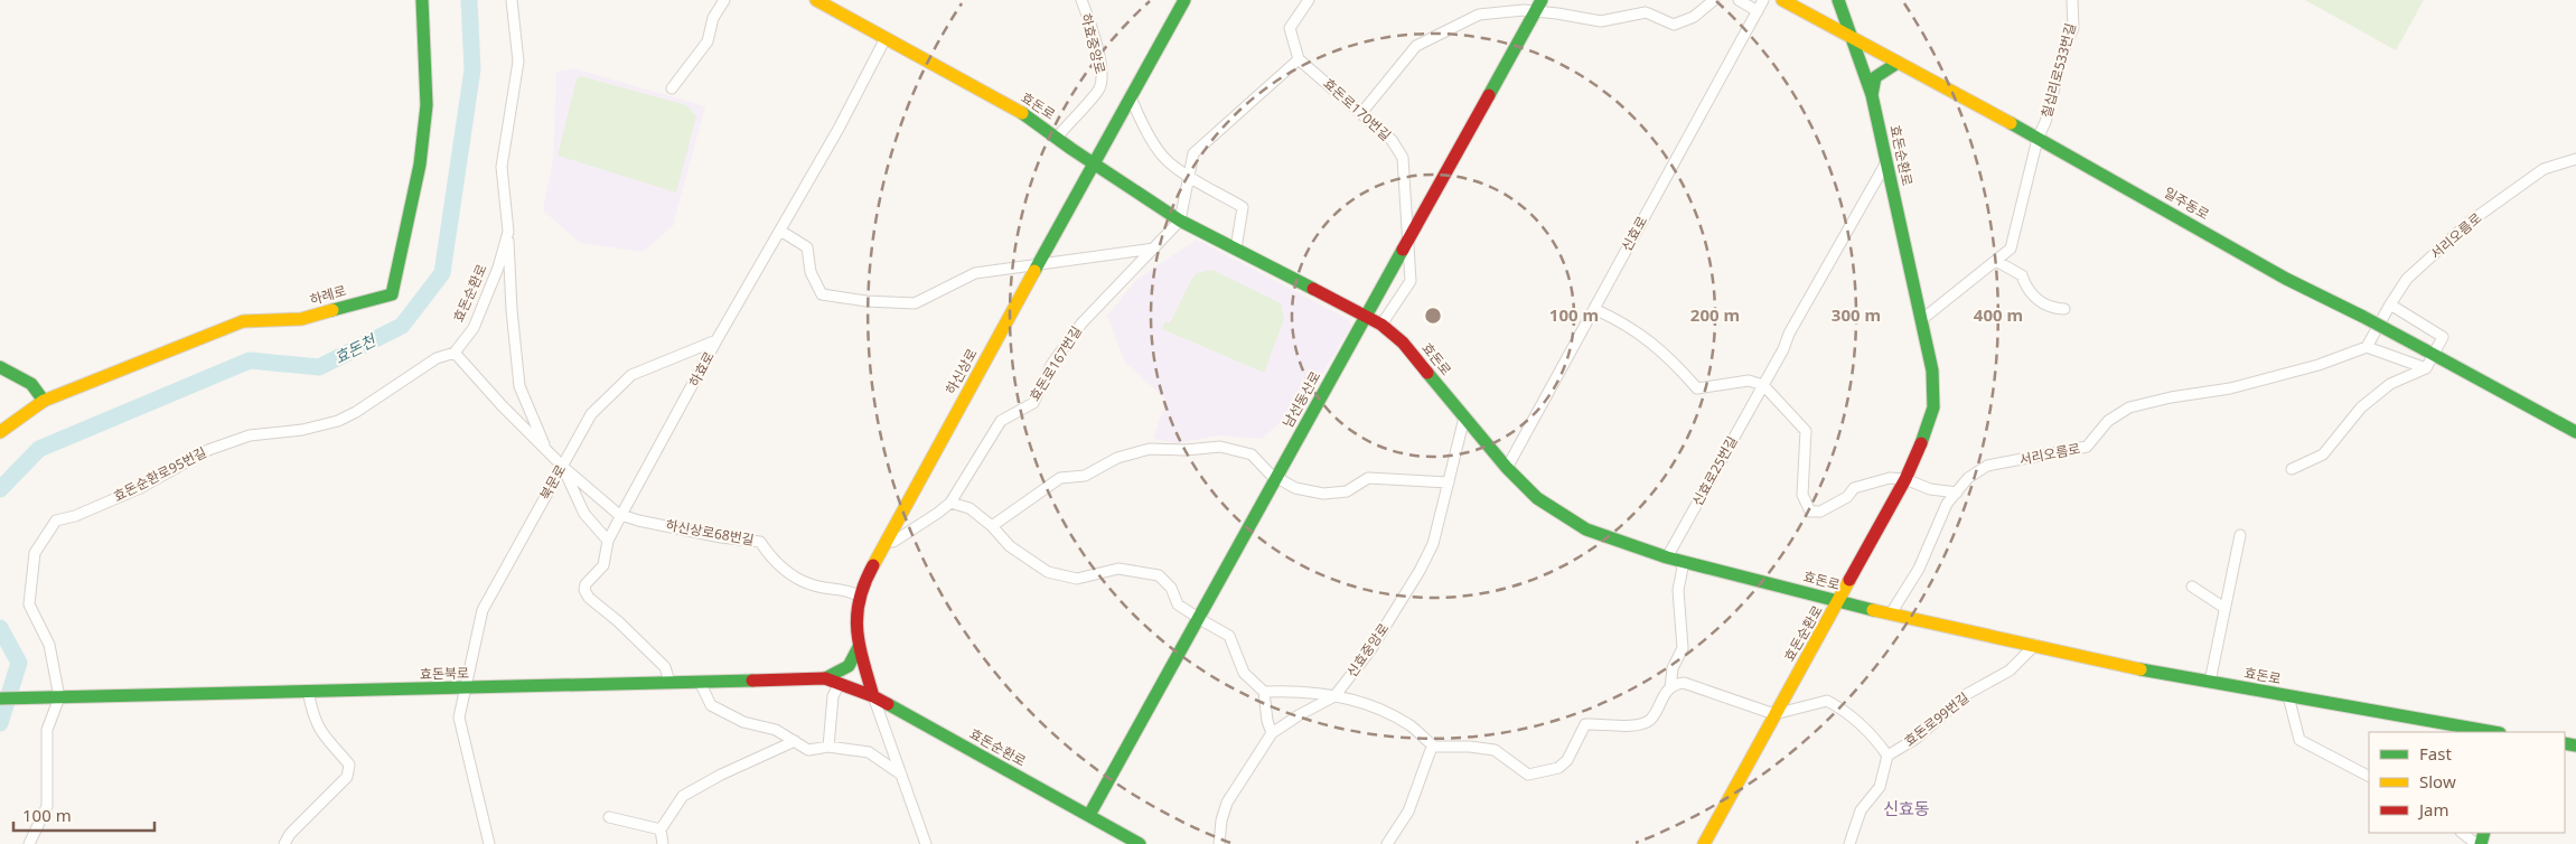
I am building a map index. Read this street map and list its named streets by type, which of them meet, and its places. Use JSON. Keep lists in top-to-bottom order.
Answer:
{
  "streets": {
    "street": [
      "하효중앙로",
      "칠십리로533번길",
      "효돈로",
      "효돈로170번길",
      "효돈순환로",
      "일주동로",
      "신효로",
      "서리오름로",
      "하례로",
      "효돈로167번길",
      "하효로",
      "하신상로",
      "남선동산로",
      "신효로25번길",
      "효돈순환로95번길",
      "북문로",
      "하신상로68번길",
      "신효중앙로",
      "효돈북로",
      "효돈로99번길"
    ]
  },
  "crossings": [
    ["하효중앙로", "효돈로"],
    ["칠십리로533번길", "일주동로"],
    ["효돈로", "효돈로170번길"],
    ["효돈로", "효돈순환로"],
    ["효돈로", "신효로"],
    ["효돈로", "서리오름로"],
    ["효돈로", "효돈로167번길"],
    ["효돈로", "하효로"],
    ["효돈로", "하신상로"],
    ["효돈로", "남선동산로"],
    ["효돈로", "신효로25번길"],
    ["효돈로", "신효중앙로"],
    ["효돈로", "효돈로99번길"],
    ["효돈로170번길", "남선동산로"],
    ["효돈순환로", "일주동로"],
    ["효돈순환로", "하신상로"],
    ["효돈순환로", "남선동산로"],
    ["효돈순환로", "신효로25번길"],
    ["효돈순환로", "효돈순환로95번길"],
    ["효돈순환로", "효돈북로"],
    ["효돈로167번길", "하신상로"],
    ["하효로", "북문로"],
    ["하효로", "하신상로68번길"],
    ["하효로", "효돈북로"],
    ["하신상로", "하신상로68번길"],
    ["효돈순환로95번길", "효돈북로"],
    ["북문로", "하신상로68번길"],
    ["북문로", "효돈북로"]
  ],
  "districts": ["신효동"],
  "water": ["효돈천"],
  "legend": ["Fast", "Slow", "Jam"],
  "scale_bar": "100 m",
  "rings": [
    "100 m",
    "200 m",
    "300 m",
    "400 m"
  ]
}
